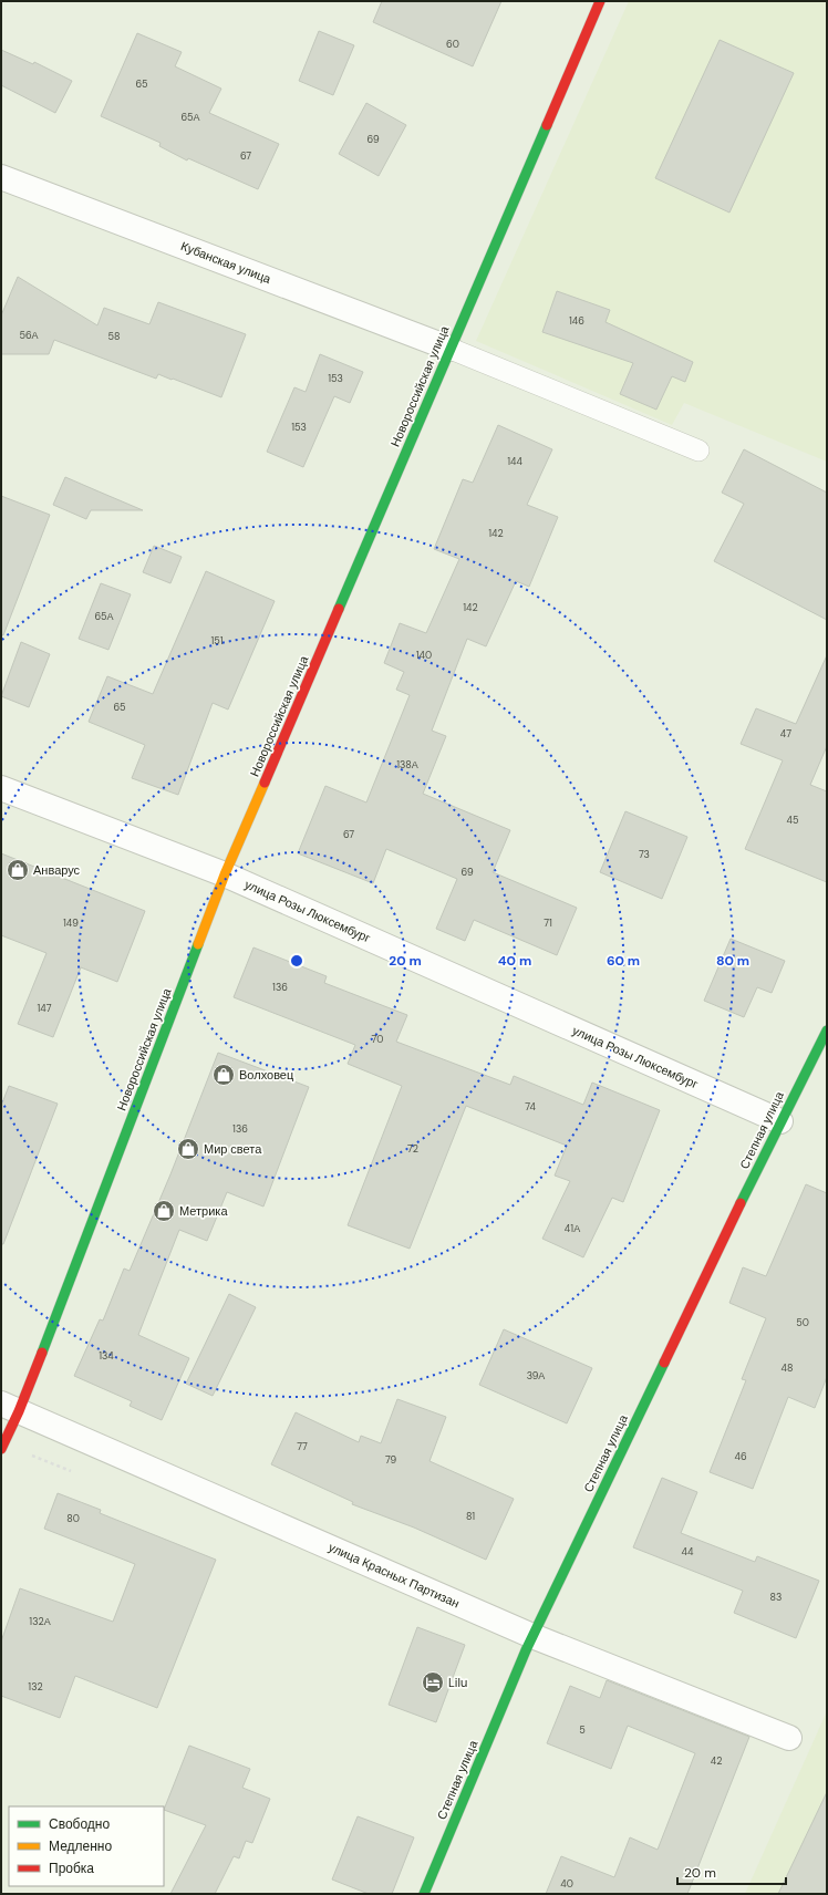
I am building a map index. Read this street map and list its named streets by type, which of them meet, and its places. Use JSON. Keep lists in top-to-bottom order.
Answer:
{
  "streets": {
    "street": [
      "Кубанская улица",
      "Новороссийская улица",
      "улица Розы Люксембург",
      "Степная улица",
      "улица Красных Партизан"
    ]
  },
  "crossings": [
    ["Кубанская улица", "Новороссийская улица"],
    ["Новороссийская улица", "улица Розы Люксембург"],
    ["Новороссийская улица", "улица Красных Партизан"],
    ["улица Розы Люксембург", "Степная улица"],
    ["Степная улица", "улица Красных Партизан"]
  ],
  "places": {
    "shop": [
      "Анварус",
      "Волховец",
      "Мир света",
      "Метрика"
    ],
    "hotel": ["Lilu"]
  },
  "house_numbers": [
    "60",
    "65",
    "65А",
    "69",
    "67",
    "146",
    "56А",
    "58",
    "153",
    "153",
    "144",
    "142",
    "142",
    "65А",
    "151",
    "140",
    "65",
    "47",
    "138А",
    "45",
    "67",
    "73",
    "69",
    "149",
    "71",
    "136",
    "147",
    "70",
    "74",
    "136",
    "72",
    "41А",
    "50",
    "134",
    "48",
    "39А",
    "77",
    "46",
    "79",
    "81",
    "80",
    "44",
    "83",
    "132А",
    "132",
    "5",
    "42",
    "40"
  ],
  "legend": ["Свободно", "Медленно", "Пробка"],
  "scale_bar": "20 m",
  "rings": [
    "20 m",
    "40 m",
    "60 m",
    "80 m"
  ]
}
